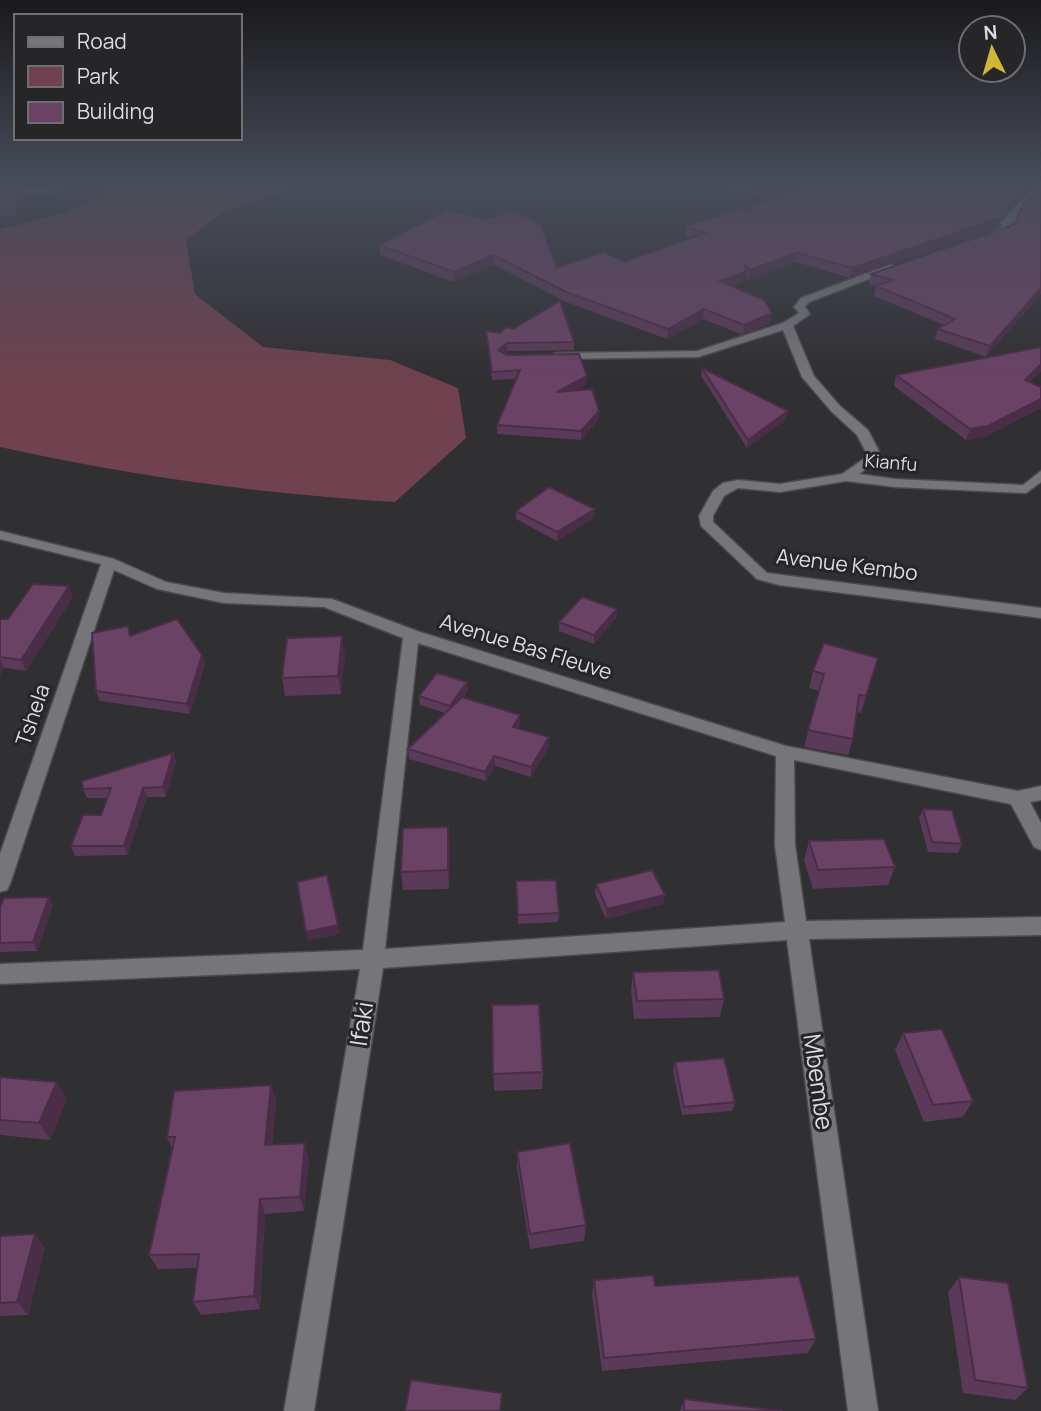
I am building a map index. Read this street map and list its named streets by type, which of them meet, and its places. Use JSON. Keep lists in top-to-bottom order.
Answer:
{
  "streets": {
    "street": [
      "Kianfu",
      "Avenue Kembo",
      "Avenue Bas Fleuve",
      "Tshela",
      "Ifaki",
      "Mbembe"
    ]
  },
  "crossings": [
    ["Kianfu", "Avenue Kembo"],
    ["Avenue Bas Fleuve", "Tshela"],
    ["Avenue Bas Fleuve", "Ifaki"],
    ["Avenue Bas Fleuve", "Mbembe"]
  ],
  "legend": ["Road", "Park", "Building"],
  "north": "top"
}
